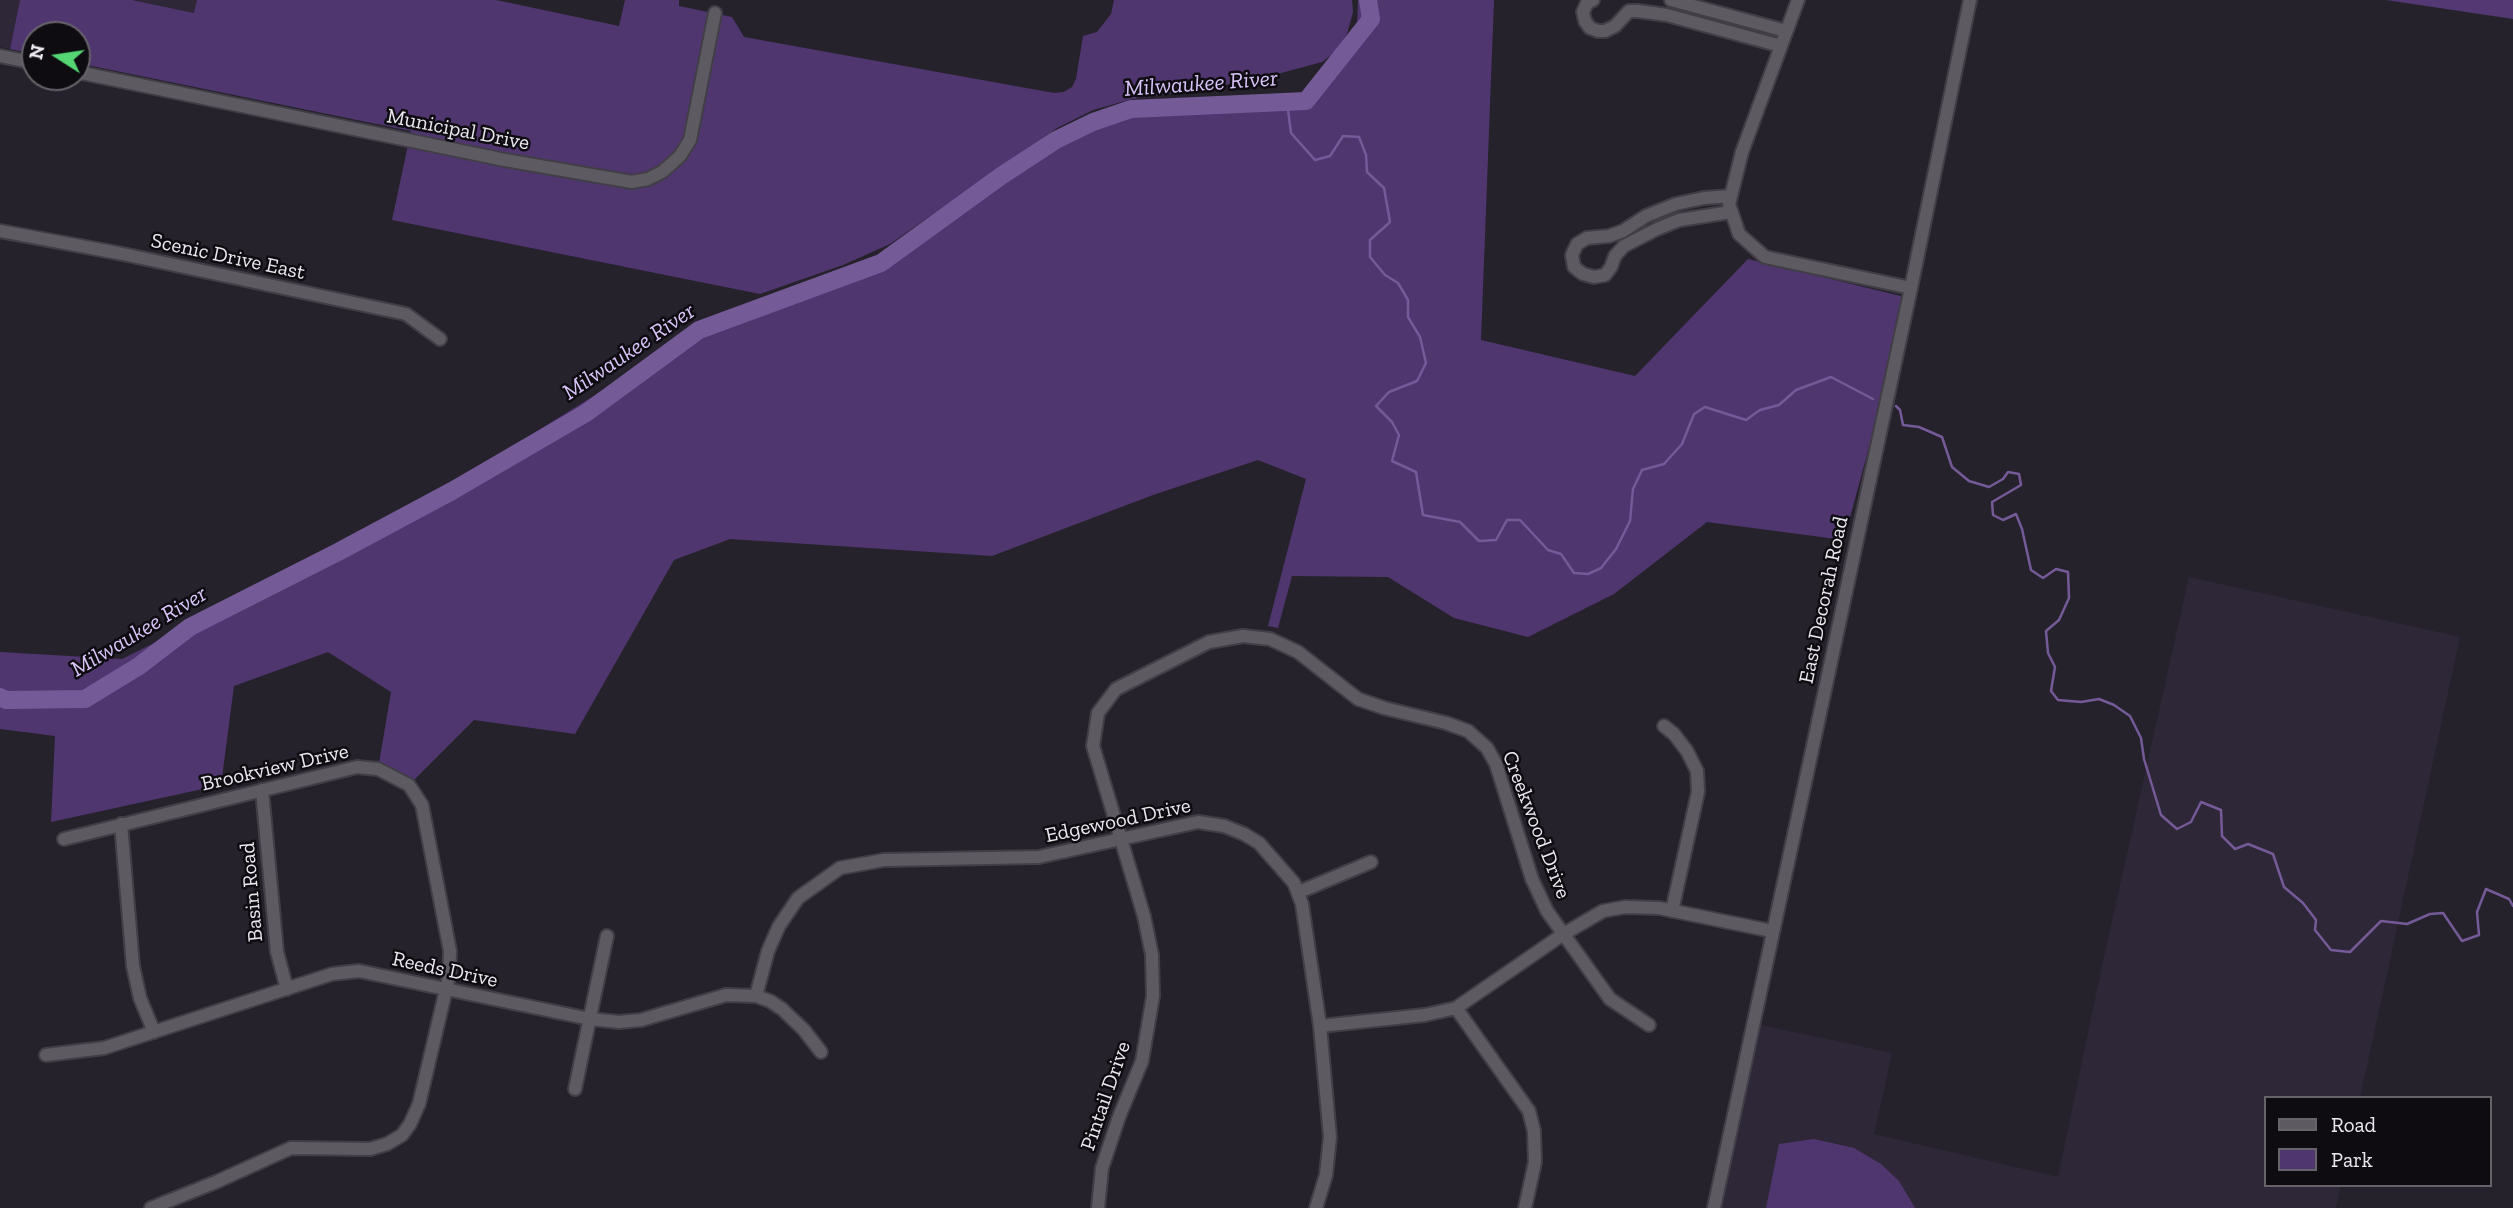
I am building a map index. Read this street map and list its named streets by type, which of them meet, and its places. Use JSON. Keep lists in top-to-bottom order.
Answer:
{
  "streets": {
    "street": [
      "Municipal Drive",
      "Scenic Drive East",
      "East Decorah Road",
      "Brookview Drive",
      "Edgewood Drive",
      "Creekwood Drive",
      "Basin Road",
      "Reeds Drive",
      "Pintail Drive"
    ]
  },
  "crossings": [
    ["Brookview Drive", "Basin Road"],
    ["Brookview Drive", "Reeds Drive"],
    ["Edgewood Drive", "Reeds Drive"],
    ["Edgewood Drive", "Pintail Drive"],
    ["Creekwood Drive", "Pintail Drive"],
    ["Basin Road", "Reeds Drive"]
  ],
  "water": ["Milwaukee River"],
  "legend": ["Road", "Park"],
  "north": "left"
}
